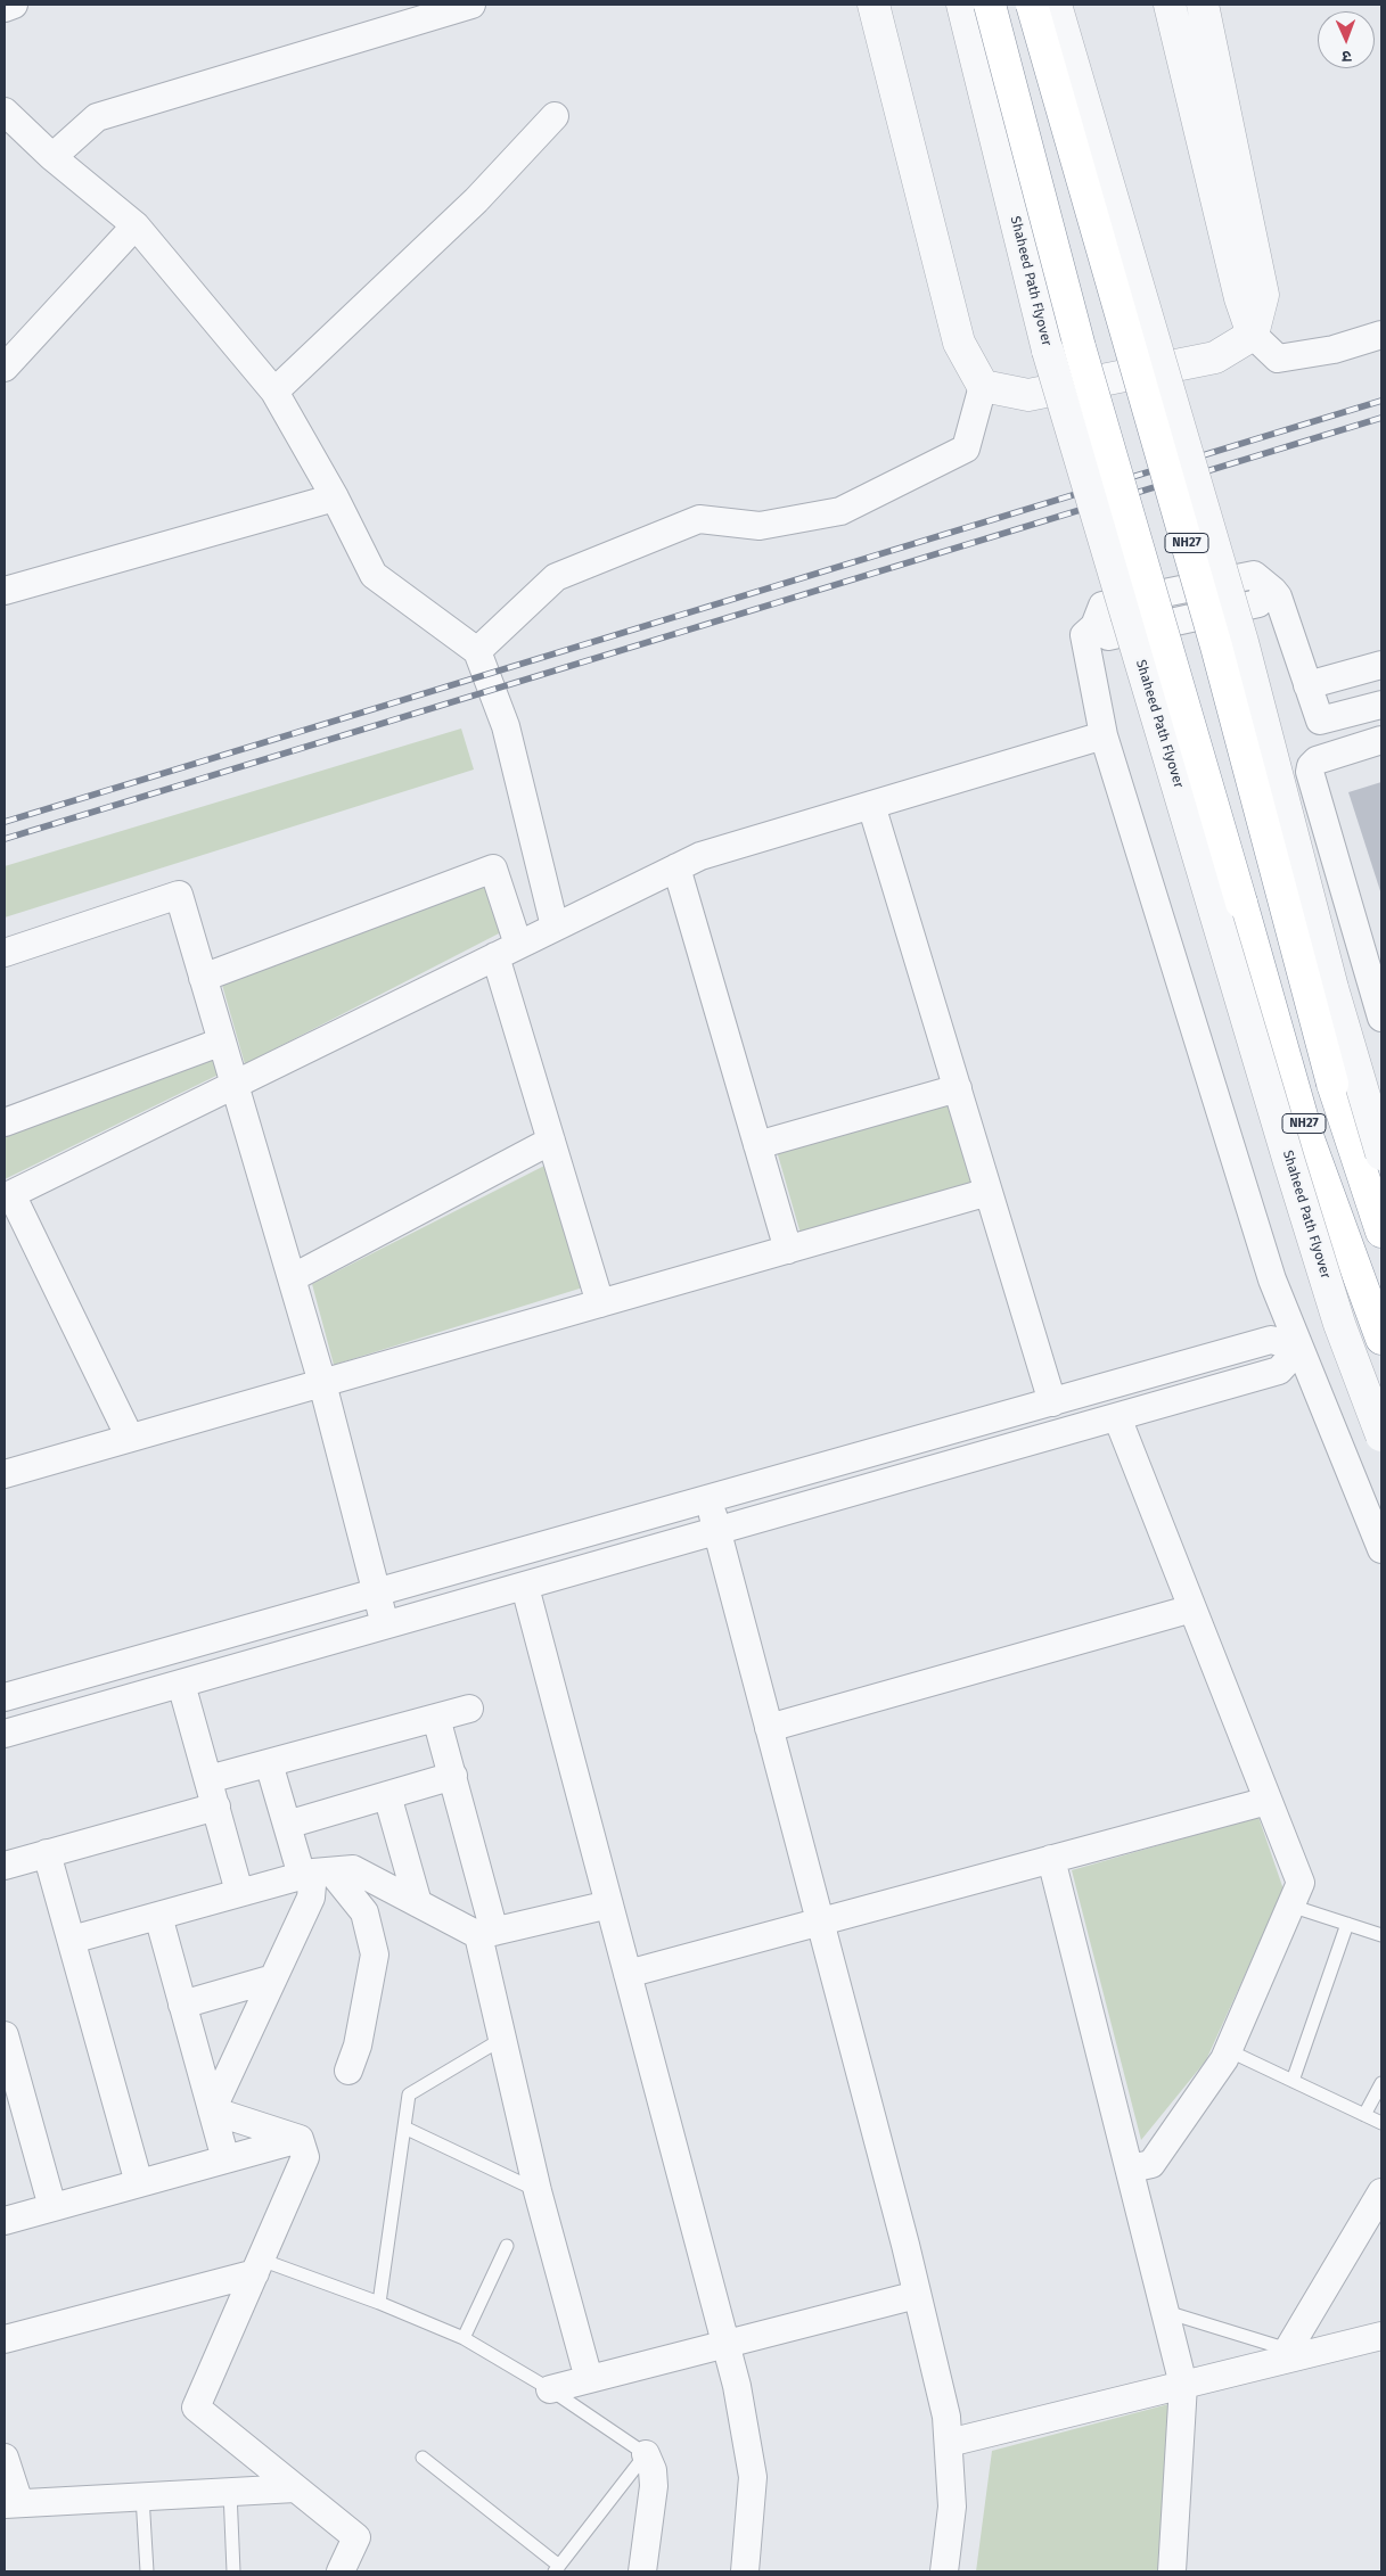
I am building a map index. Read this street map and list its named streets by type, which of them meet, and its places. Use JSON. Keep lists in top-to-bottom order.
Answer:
{
  "streets": {
    "highway": ["Shaheed Path Flyover", "NH27"]
  },
  "north": "bottom"
}
